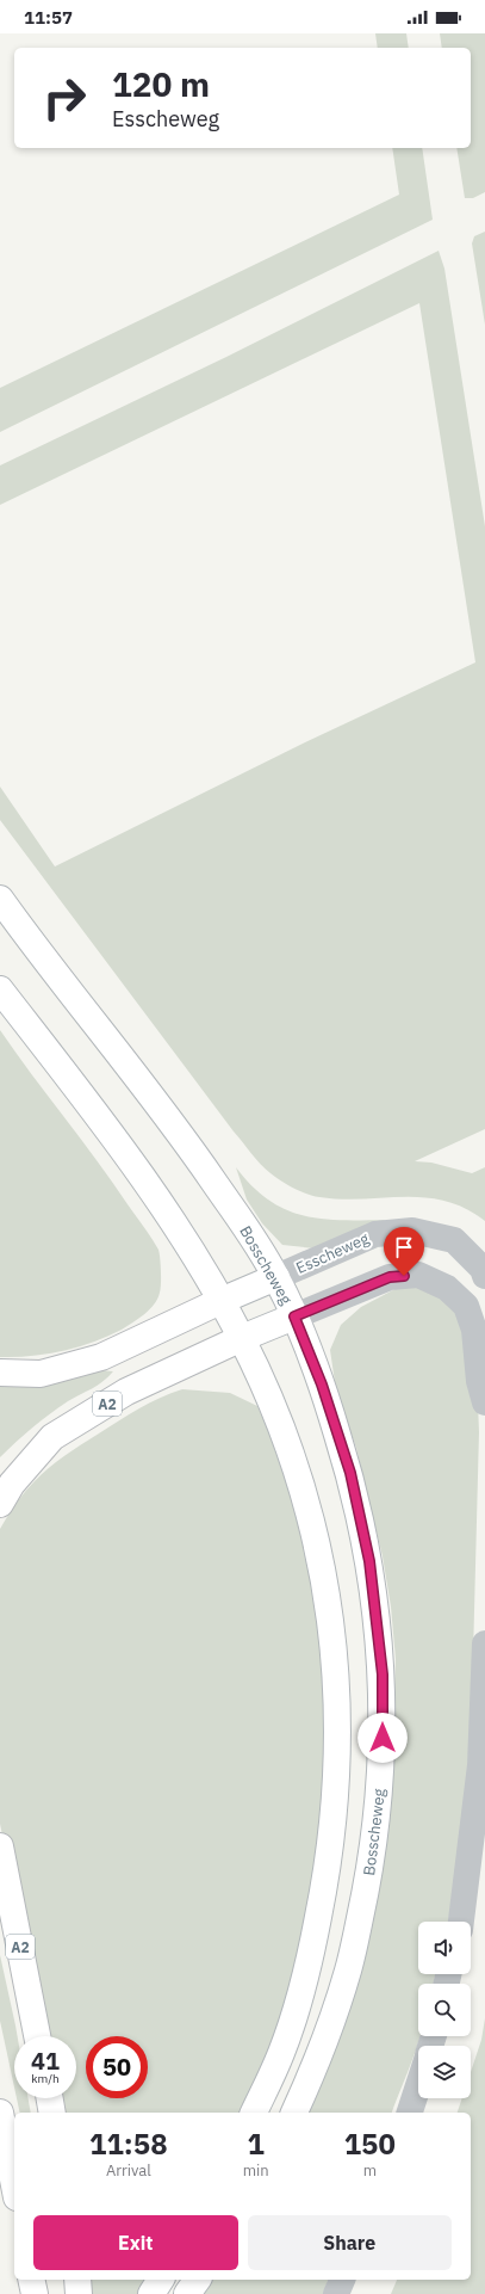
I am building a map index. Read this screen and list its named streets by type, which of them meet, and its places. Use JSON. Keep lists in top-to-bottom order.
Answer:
{
  "streets": {
    "main road": ["Bosscheweg", "A2"],
    "street": ["Esscheweg"]
  },
  "crossings": [
    ["Esscheweg", "Bosscheweg"]
  ],
  "page": {
    "status": "11:57",
    "turn": ["120 m", "Esscheweg"],
    "speed": "41 km/h",
    "limit": "50",
    "eta": [
      "11:58",
      "Arrival",
      "1",
      "min",
      "150",
      "m"
    ],
    "buttons": ["Exit", "Share"]
  }
}
